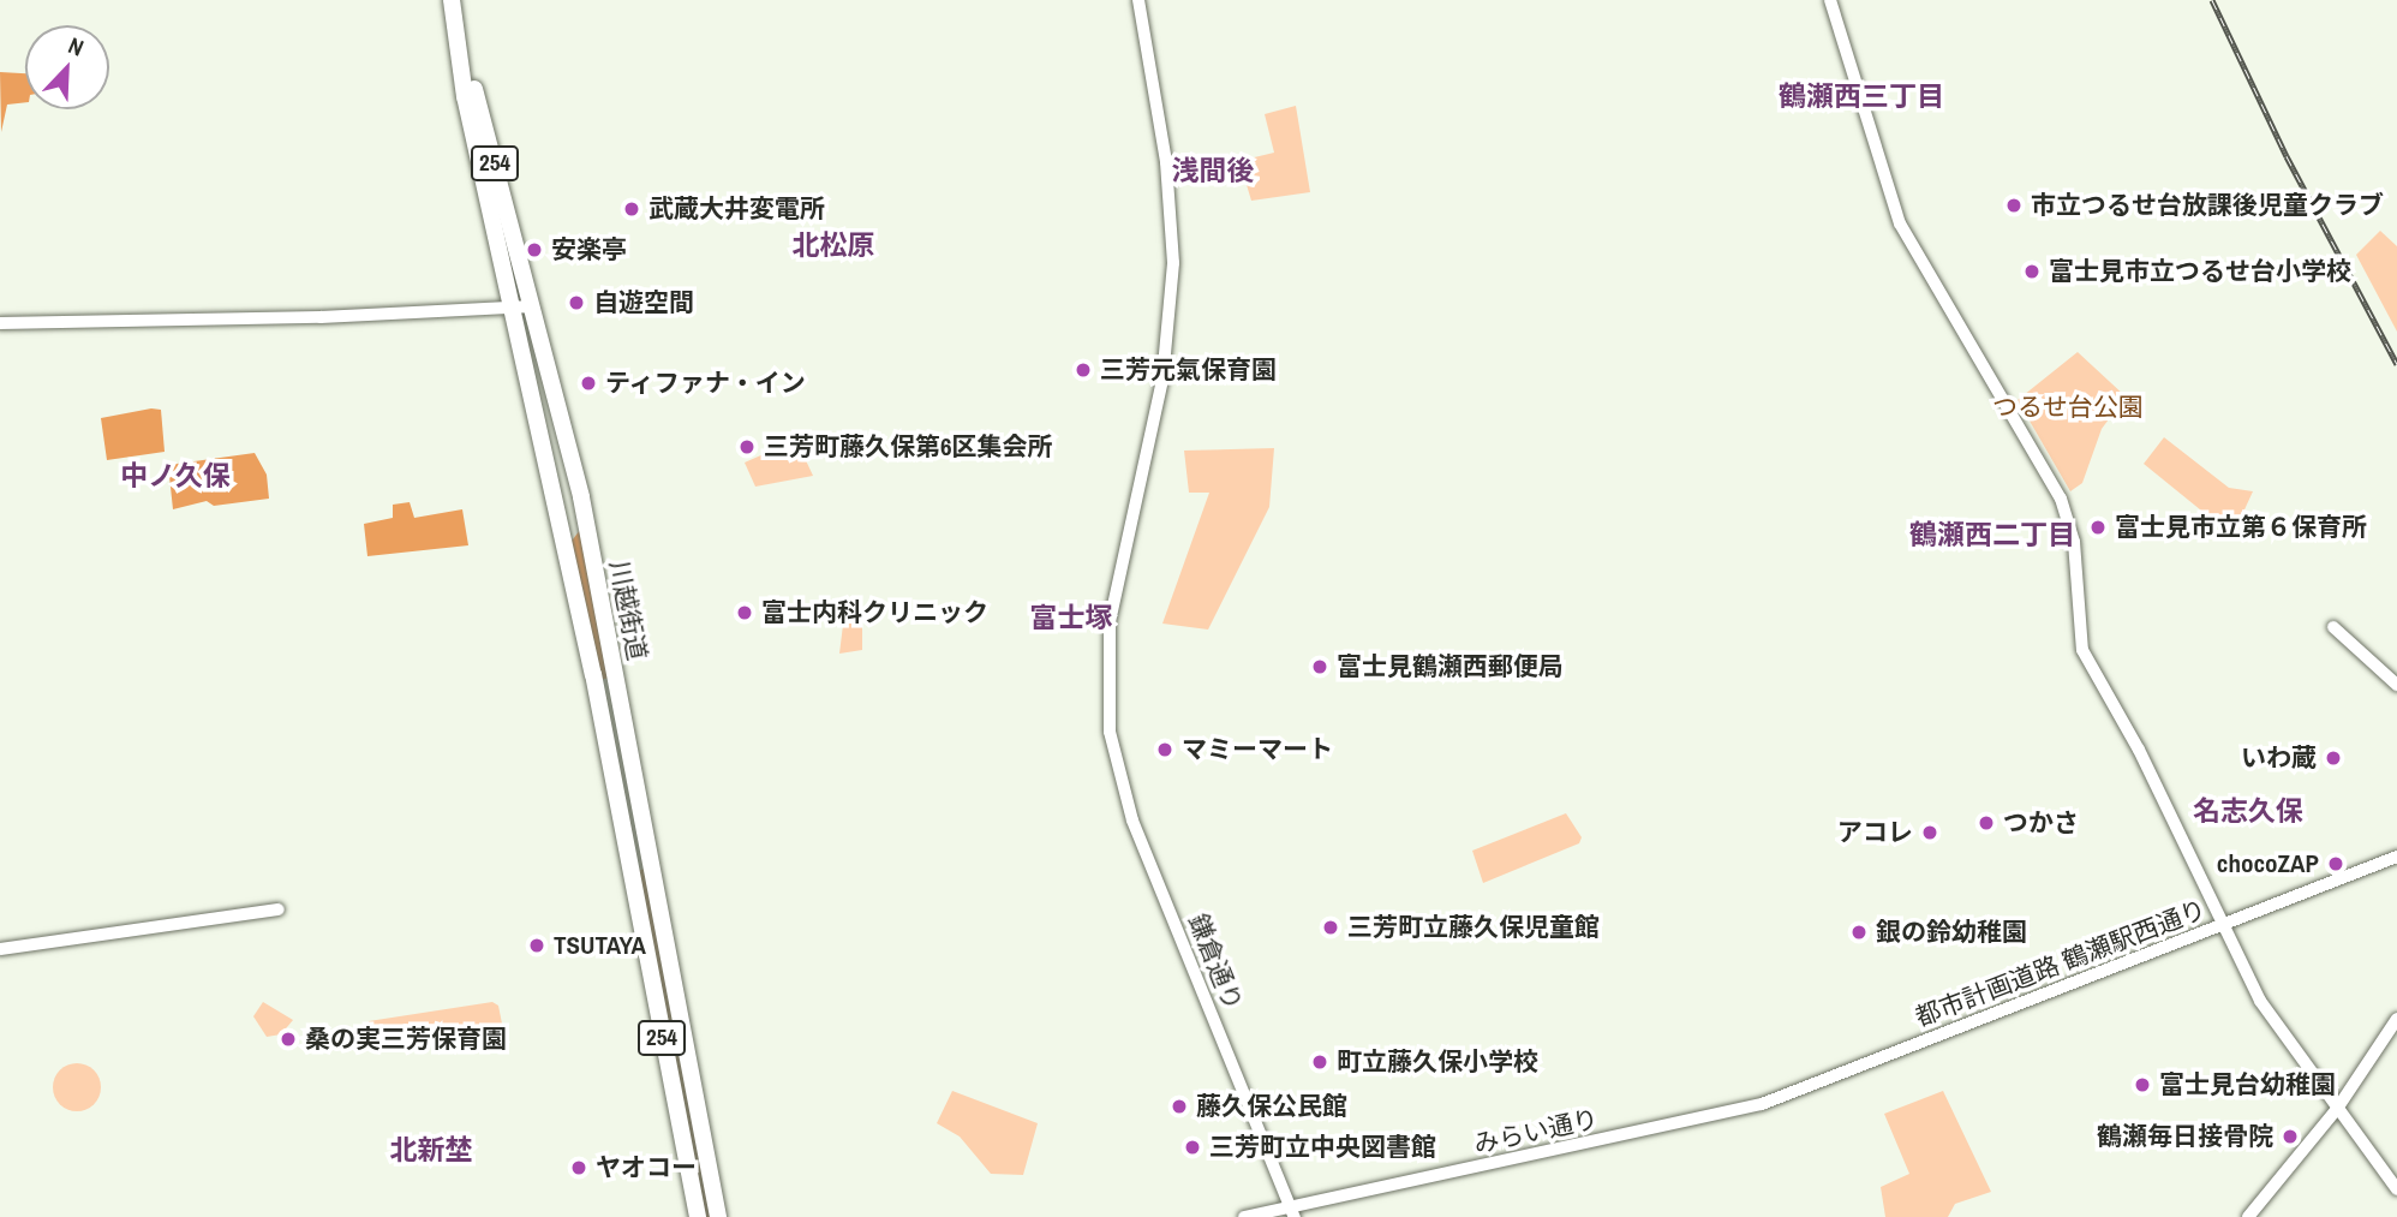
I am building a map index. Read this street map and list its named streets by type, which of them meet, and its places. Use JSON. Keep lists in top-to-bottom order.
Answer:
{
  "streets": {
    "highway": ["254", "川越街道"],
    "street": ["鎌倉通り", "都市計画道路 鶴瀬駅西通り", "みらい通り"]
  },
  "crossings": [
    ["鎌倉通り", "みらい通り"],
    ["都市計画道路 鶴瀬駅西通り", "みらい通り"]
  ],
  "districts": [
    "鶴瀬西三丁目",
    "浅間後",
    "北松原",
    "中ノ久保",
    "鶴瀬西二丁目",
    "富士塚",
    "名志久保",
    "北新埜"
  ],
  "parks": ["つるせ台公園"],
  "places": [
    "市立つるせ台放課後児童クラブ",
    "武蔵大井変電所",
    "安楽亭",
    "富士見市立つるせ台小学校",
    "自遊空間",
    "三芳元氣保育園",
    "ティファナ・イン",
    "三芳町藤久保第6区集会所",
    "富士見市立第６保育所",
    "富士内科クリニック",
    "富士見鶴瀬西郵便局",
    "マミーマート",
    "いわ蔵",
    "つかさ",
    "アコレ",
    "chocoZAP",
    "三芳町立藤久保児童館",
    "銀の鈴幼稚園",
    "TSUTAYA",
    "桑の実三芳保育園",
    "町立藤久保小学校",
    "富士見台幼稚園",
    "藤久保公民館",
    "鶴瀬毎日接骨院",
    "三芳町立中央図書館",
    "ヤオコー"
  ],
  "north": "top right"
}
